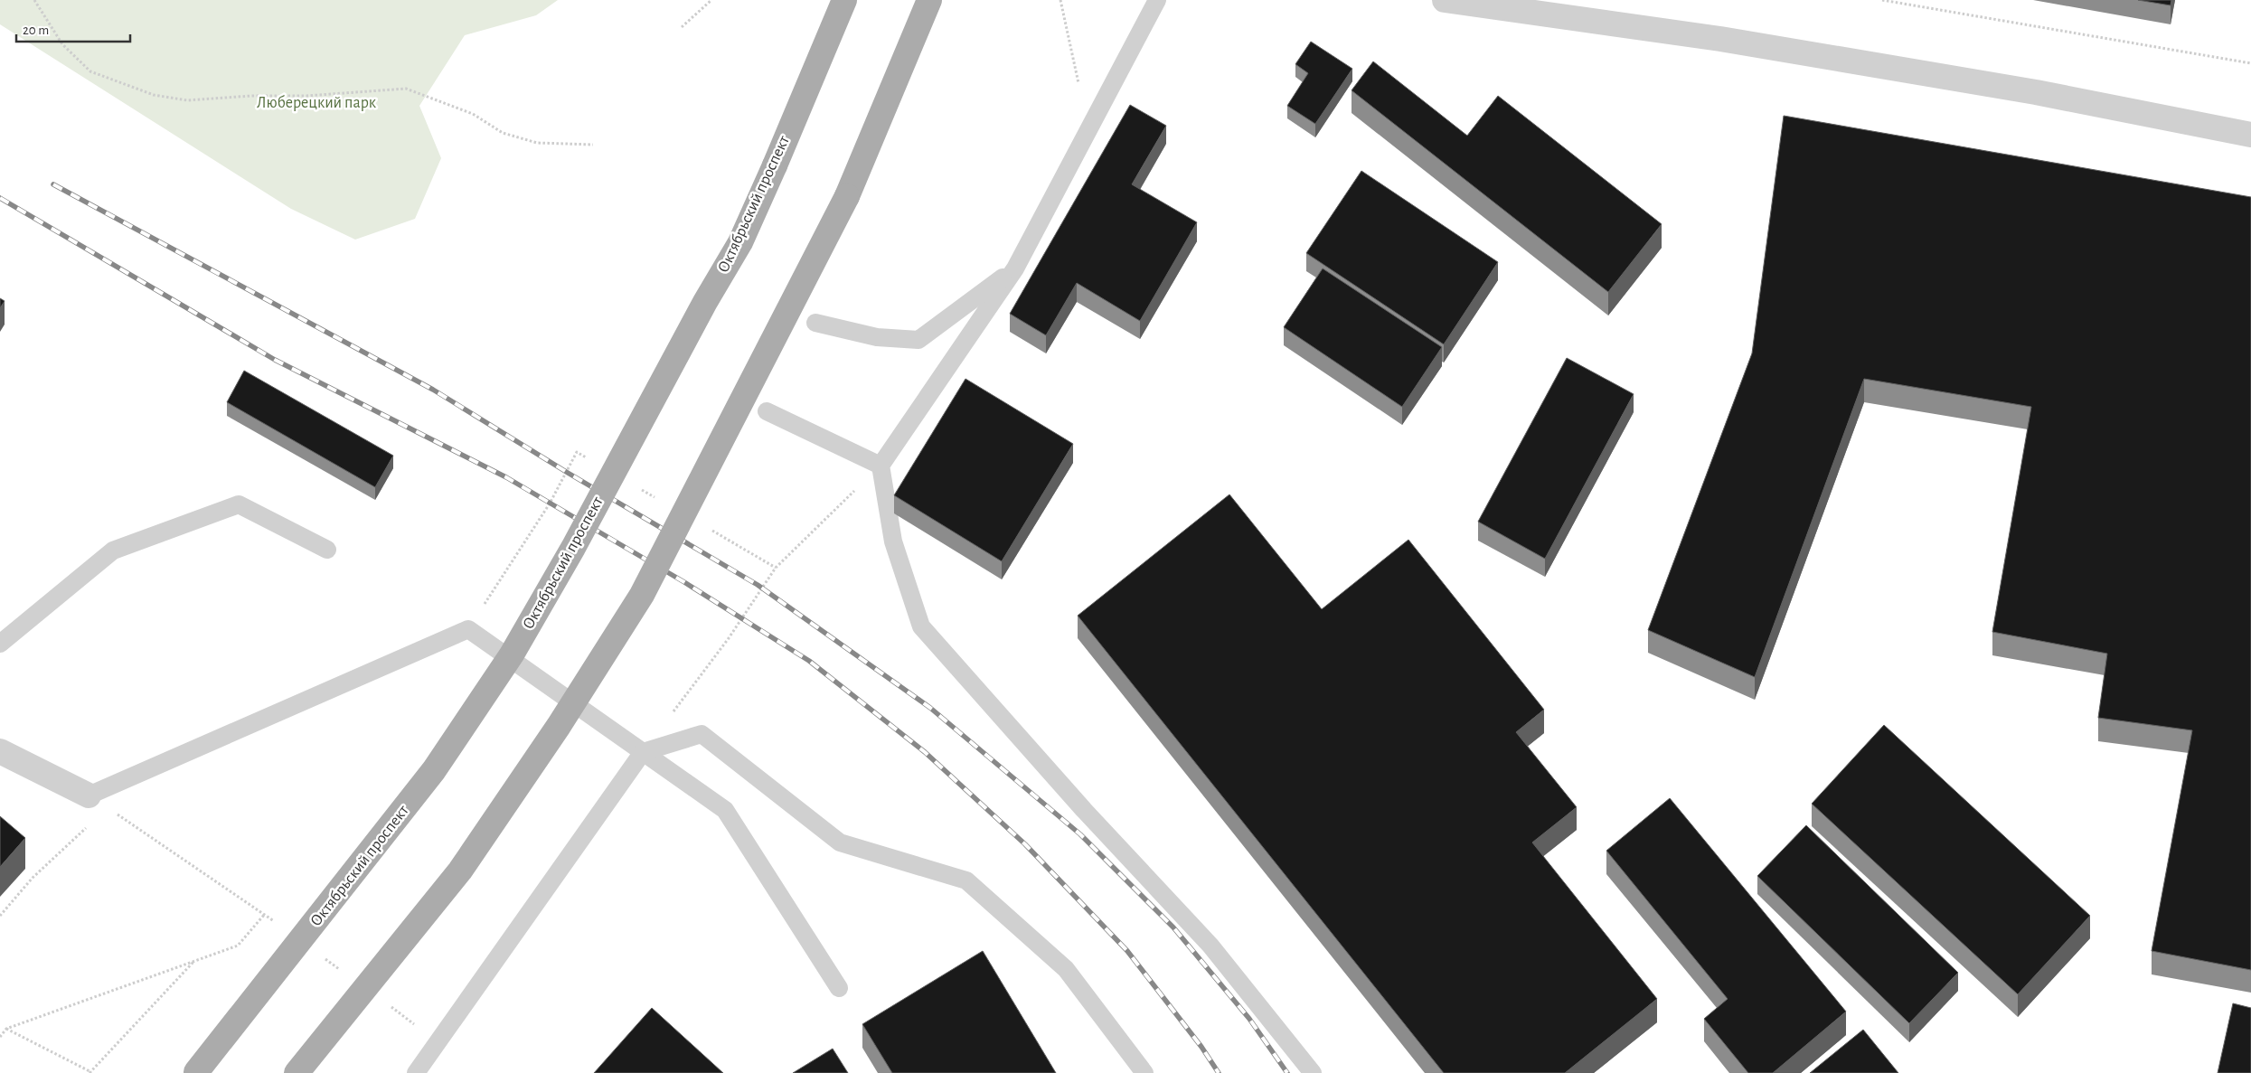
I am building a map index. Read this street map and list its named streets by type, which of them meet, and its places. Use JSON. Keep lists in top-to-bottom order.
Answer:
{
  "streets": {
    "main road": ["Октябрьский проспект"]
  },
  "parks": ["Люберецкий парк"],
  "scale_bar": "20 m"
}
